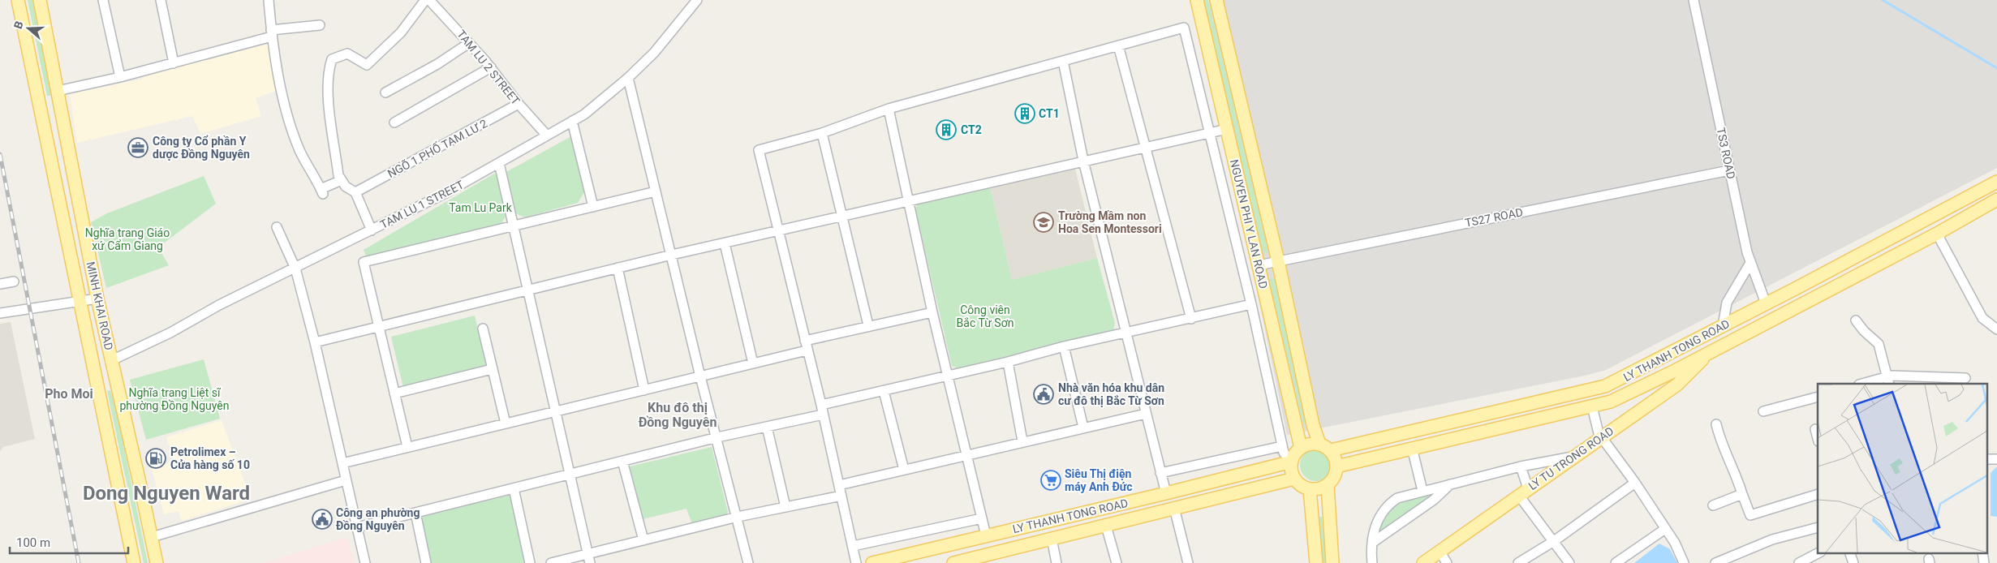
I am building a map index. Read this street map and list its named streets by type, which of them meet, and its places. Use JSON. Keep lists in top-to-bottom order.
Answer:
{
  "streets": {
    "main road": [
      "NGUYEN PHI Y LAN ROAD",
      "MINH KHAI ROAD",
      "LY THANH TONG ROAD",
      "LY TU TRONG ROAD"
    ],
    "street": [
      "TAM LU 2 STREET",
      "NGÕ 1 PHỐ TAM LƯ 2",
      "TS3 ROAD",
      "TAM LU 1 STREET",
      "TS27 ROAD"
    ]
  },
  "crossings": [
    ["TAM LU 2 STREET", "NGÕ 1 PHỐ TAM LƯ 2"],
    ["TAM LU 2 STREET", "TAM LU 1 STREET"],
    ["TS3 ROAD", "TS27 ROAD"],
    ["TS3 ROAD", "LY THANH TONG ROAD"],
    ["TAM LU 1 STREET", "MINH KHAI ROAD"],
    ["TS27 ROAD", "NGUYEN PHI Y LAN ROAD"],
    ["NGUYEN PHI Y LAN ROAD", "LY THANH TONG ROAD"],
    ["LY THANH TONG ROAD", "LY TU TRONG ROAD"]
  ],
  "districts": ["Pho Moi", "Khu đô thị Đồng Nguyên", "Dong Nguyen Ward"],
  "parks": [
    "Tam Lu Park",
    "Nghĩa trang Giáo xứ Cẩm Giang",
    "Công viên Bắc Từ Sơn",
    "Nghĩa trang Liệt sĩ phường Đồng Nguyên"
  ],
  "places": {
    "building": ["CT1", "CT2"],
    "office": ["Công ty Cổ phần Y dược Đồng Nguyên"],
    "school or university": ["Trường Mầm non Hoa Sen Montessori"],
    "public building": ["Nhà văn hóa khu dân cư đô thị Bắc Từ Sơn", "Công an phường Đồng Nguyên"],
    "fuel station": ["Petrolimex – Cửa hàng số 10"],
    "supermarket": ["Siêu Thị điện máy Anh Đức"]
  },
  "scale_bar": "100 m",
  "north": "left"
}
